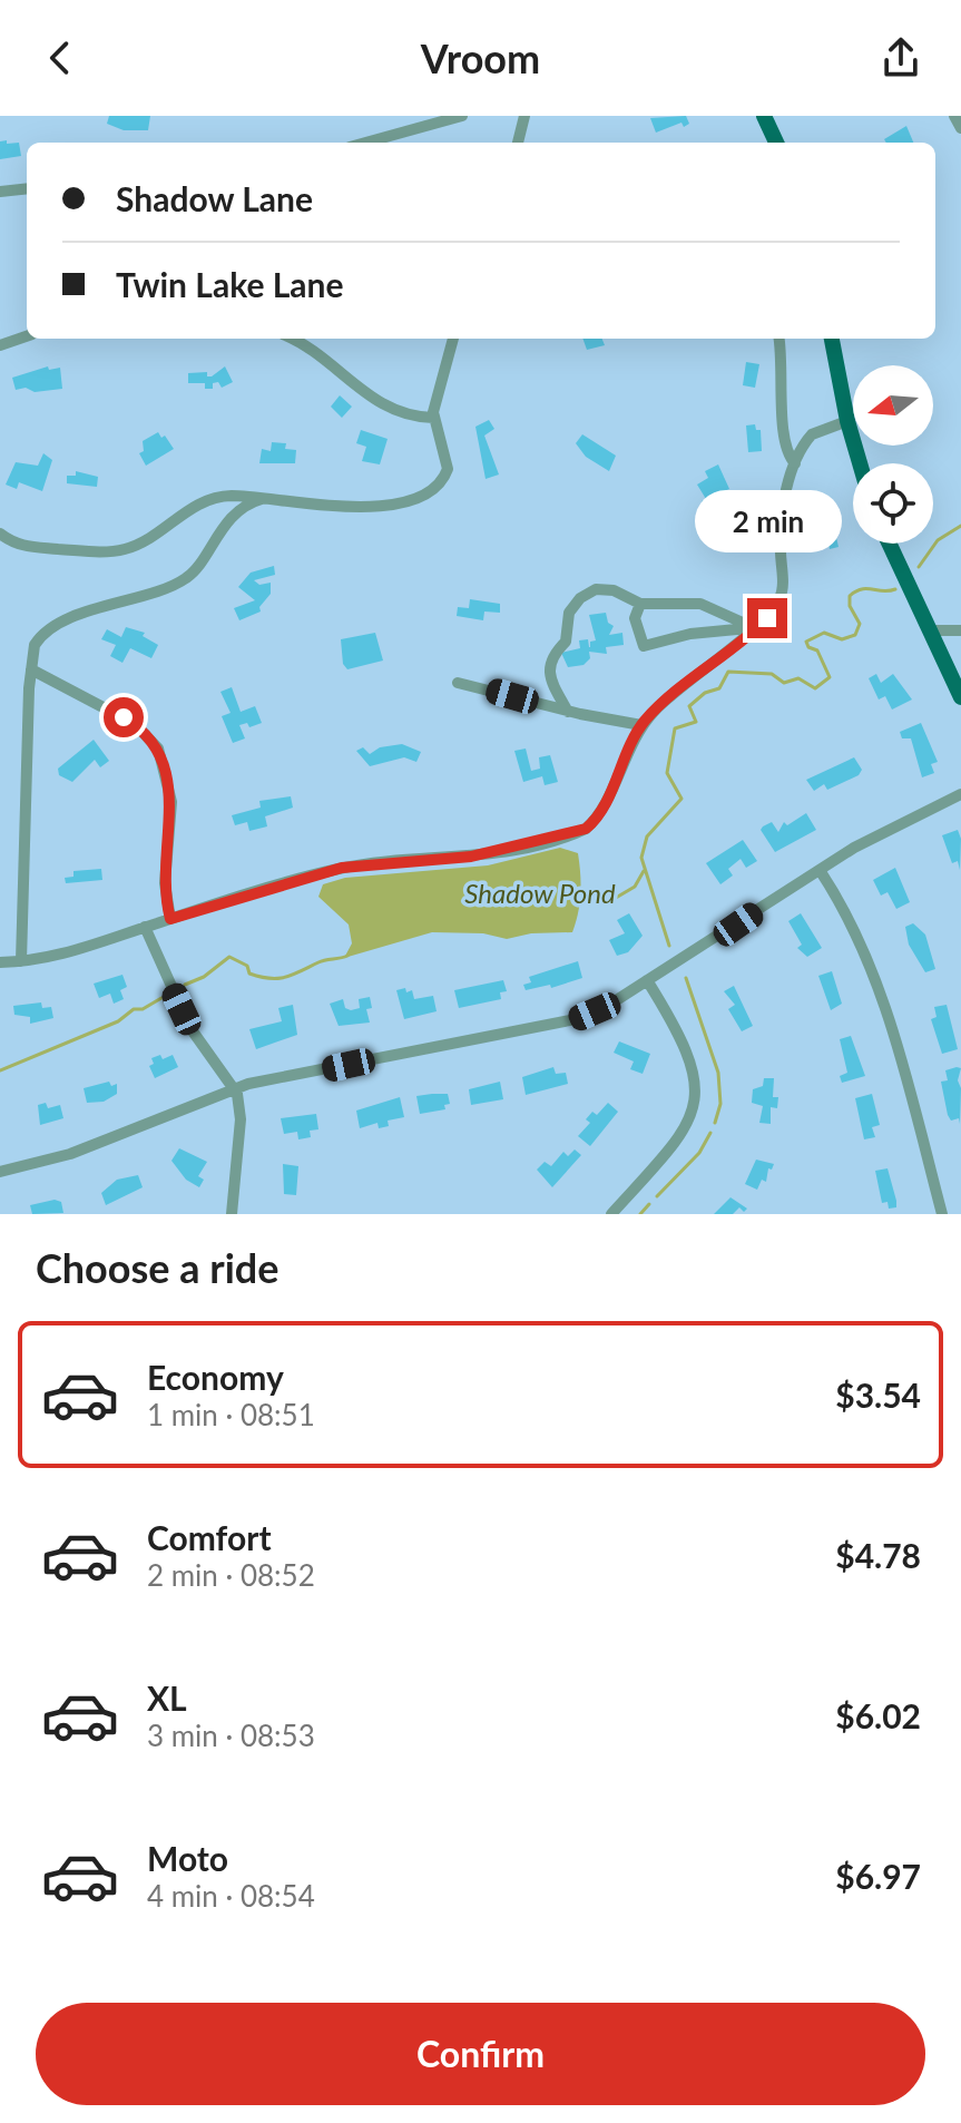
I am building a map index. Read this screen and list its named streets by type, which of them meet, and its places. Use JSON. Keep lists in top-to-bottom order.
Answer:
{
  "water": ["Shadow Pond"],
  "north": "left",
  "page": {
    "header": "Vroom",
    "banner": ["Shadow Lane", "Twin Lake Lane"],
    "bubble": "2 min",
    "heading": "Choose a ride",
    "list": [
      {
        "name": "Economy",
        "note": "1 min · 08:51",
        "value": "$3.54"
      },
      {
        "name": "Comfort",
        "note": "2 min · 08:52",
        "value": "$4.78"
      },
      {
        "name": "XL",
        "note": "3 min · 08:53",
        "value": "$6.02"
      },
      {
        "name": "Moto",
        "note": "4 min · 08:54",
        "value": "$6.97"
      }
    ],
    "buttons": "Confirm"
  }
}
